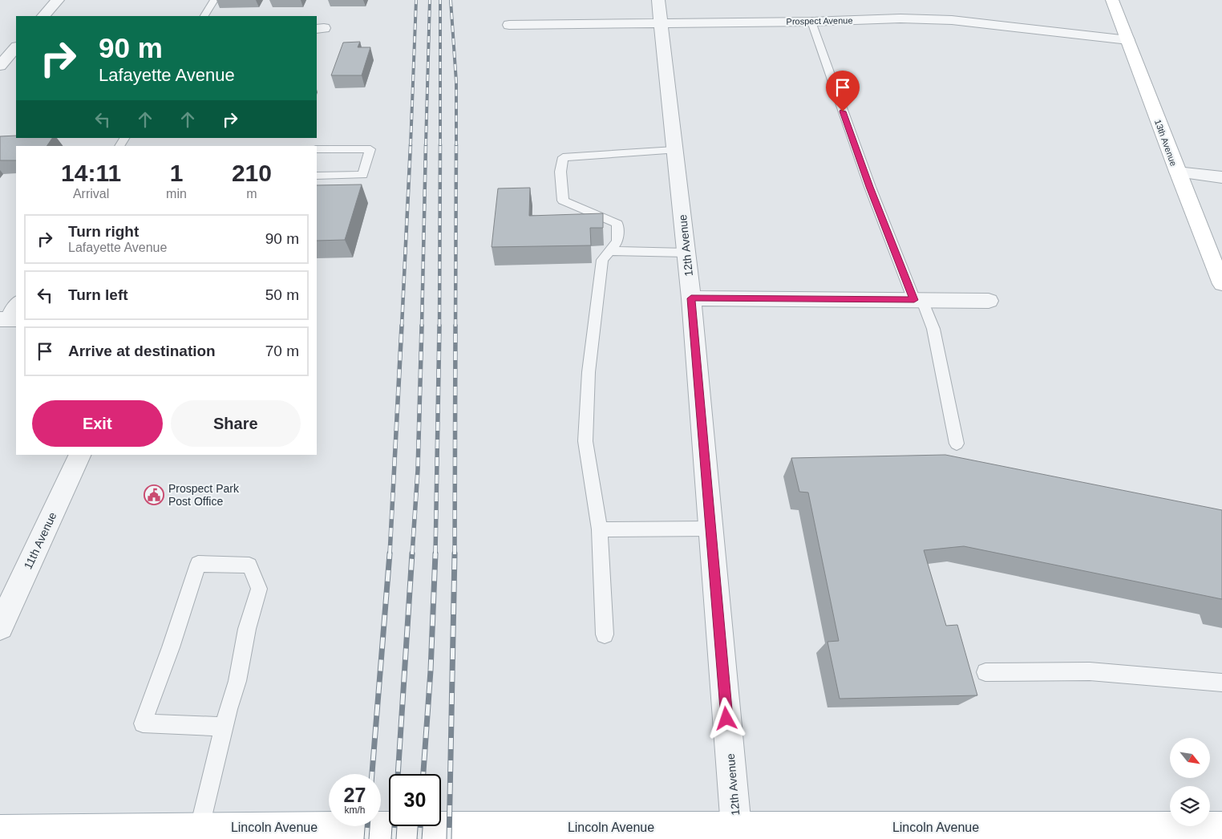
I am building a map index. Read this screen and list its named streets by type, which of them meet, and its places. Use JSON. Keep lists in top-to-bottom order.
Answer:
{
  "streets": {
    "main road": ["13th Avenue", "Lincoln Avenue"],
    "street": ["Prospect Avenue", "12th Avenue", "11th Avenue"]
  },
  "crossings": [
    ["Prospect Avenue", "13th Avenue"],
    ["Prospect Avenue", "12th Avenue"],
    ["12th Avenue", "Lincoln Avenue"]
  ],
  "places": {
    "public building": ["Prospect Park Post Office"]
  },
  "north": "bottom right",
  "page": {
    "turn": ["90 m", "Lafayette Avenue"],
    "eta": [
      "14:11",
      "Arrival",
      "1",
      "min",
      "210",
      "m"
    ],
    "list": [
      {
        "name": "Turn right",
        "note": "Lafayette Avenue",
        "value": "90 m"
      },
      {
        "name": "Turn left",
        "value": "50 m"
      },
      {
        "name": "Arrive at destination",
        "value": "70 m"
      }
    ],
    "buttons": ["Exit", "Share"],
    "speed": "27 km/h",
    "limit": "30"
  }
}
